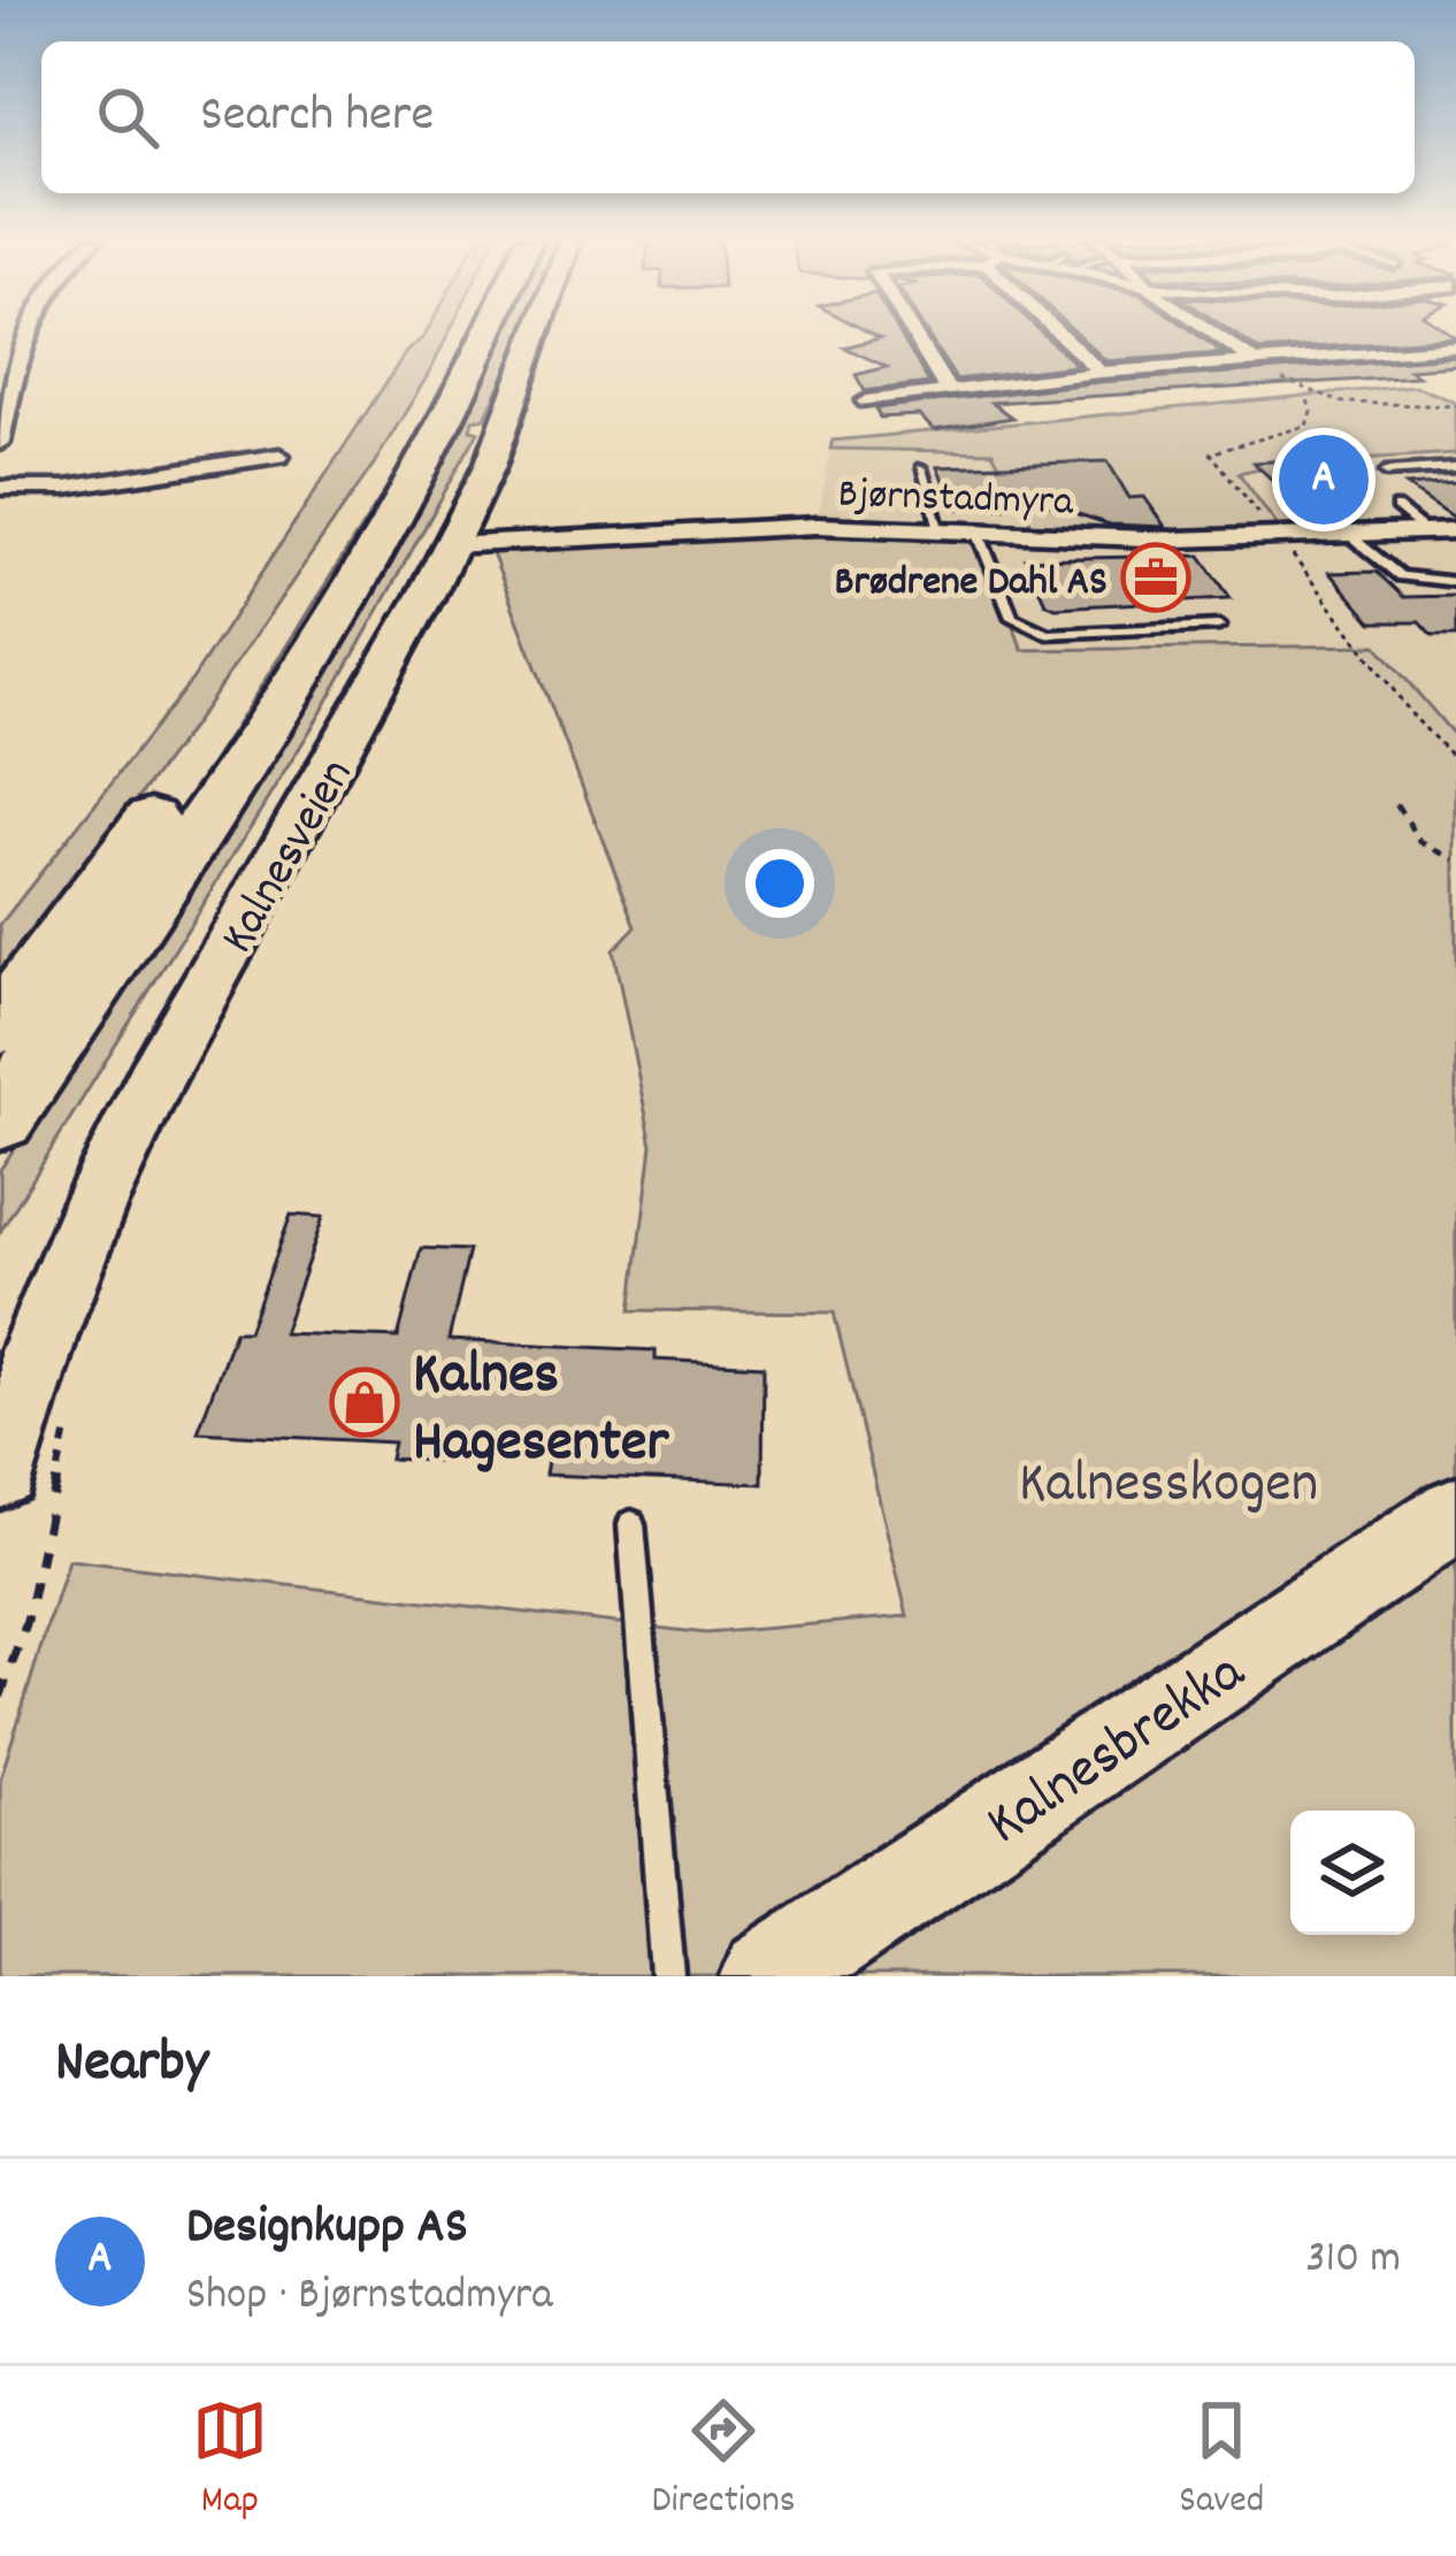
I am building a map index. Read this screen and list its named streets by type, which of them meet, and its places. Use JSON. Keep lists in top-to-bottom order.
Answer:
{
  "streets": {
    "main road": ["Kalnesveien", "Kalnesbrekka"],
    "street": ["Bjørnstadmyra"]
  },
  "crossings": [
    ["Bjørnstadmyra", "Kalnesveien"]
  ],
  "parks": ["Kalnesskogen"],
  "places": {
    "office": ["Brødrene Dahl AS"],
    "shop": ["Kalnes Hagesenter"]
  },
  "page": {
    "search": "Search here",
    "pins": "A",
    "heading": "Nearby",
    "list": [
      {
        "mark": "A",
        "name": "Designkupp AS",
        "note": "Shop · Bjørnstadmyra",
        "value": "310 m"
      }
    ],
    "nav": ["Map", "Directions", "Saved"]
  }
}
